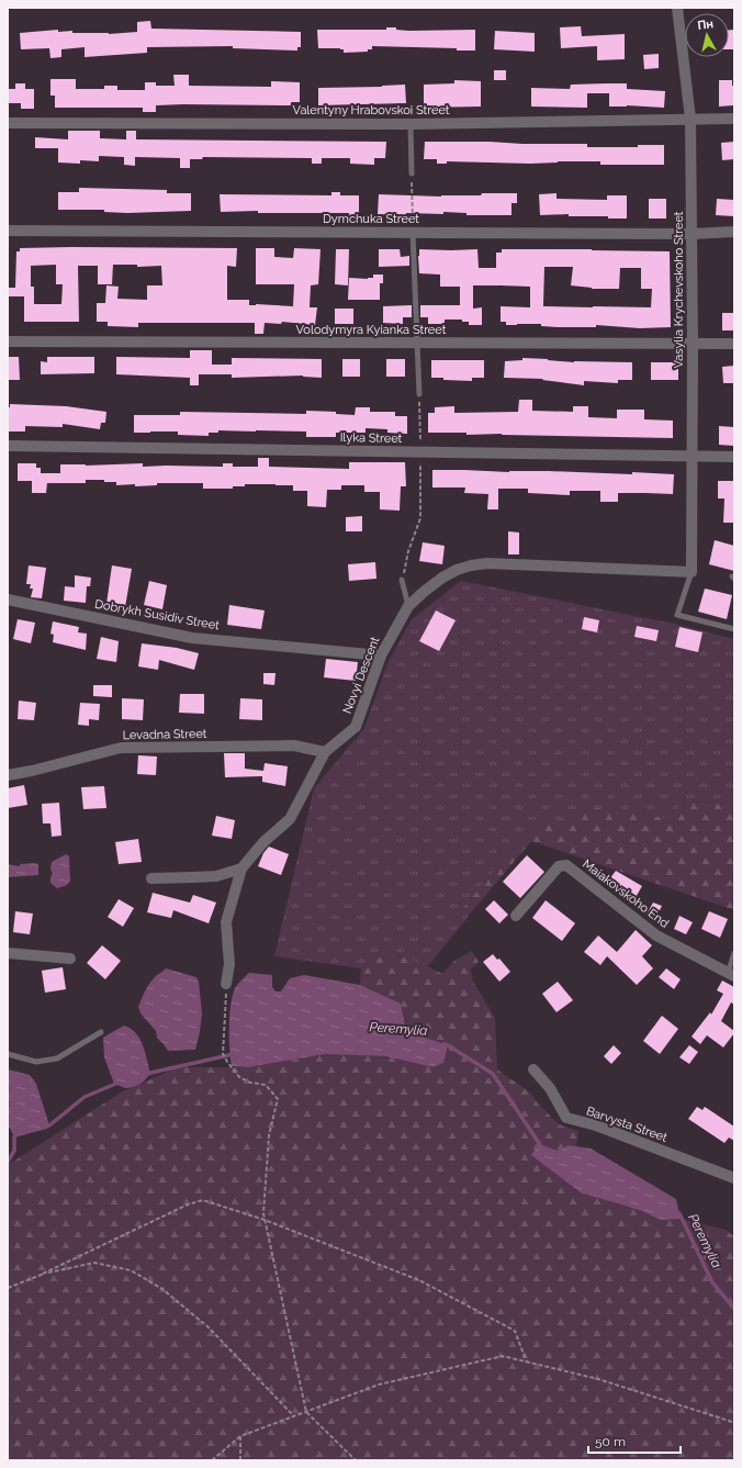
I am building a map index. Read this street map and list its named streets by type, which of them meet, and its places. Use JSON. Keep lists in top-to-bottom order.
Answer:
{
  "streets": {
    "street": [
      "Valentyny Hrabovskoi Street",
      "Dymchuka Street",
      "Vasylia Krychevskoho Street",
      "Volodymyra Kyianka Street",
      "Ilyka Street",
      "Dobrykh Susidiv Street",
      "Novyi Descent",
      "Levadna Street",
      "Maiakovskoho End",
      "Barvysta Street"
    ]
  },
  "crossings": [
    ["Valentyny Hrabovskoi Street", "Vasylia Krychevskoho Street"],
    ["Dymchuka Street", "Vasylia Krychevskoho Street"],
    ["Vasylia Krychevskoho Street", "Volodymyra Kyianka Street"],
    ["Vasylia Krychevskoho Street", "Ilyka Street"],
    ["Vasylia Krychevskoho Street", "Novyi Descent"],
    ["Dobrykh Susidiv Street", "Novyi Descent"],
    ["Novyi Descent", "Levadna Street"]
  ],
  "water": ["Peremylia"],
  "scale_bar": "50 m",
  "north": "top"
}
